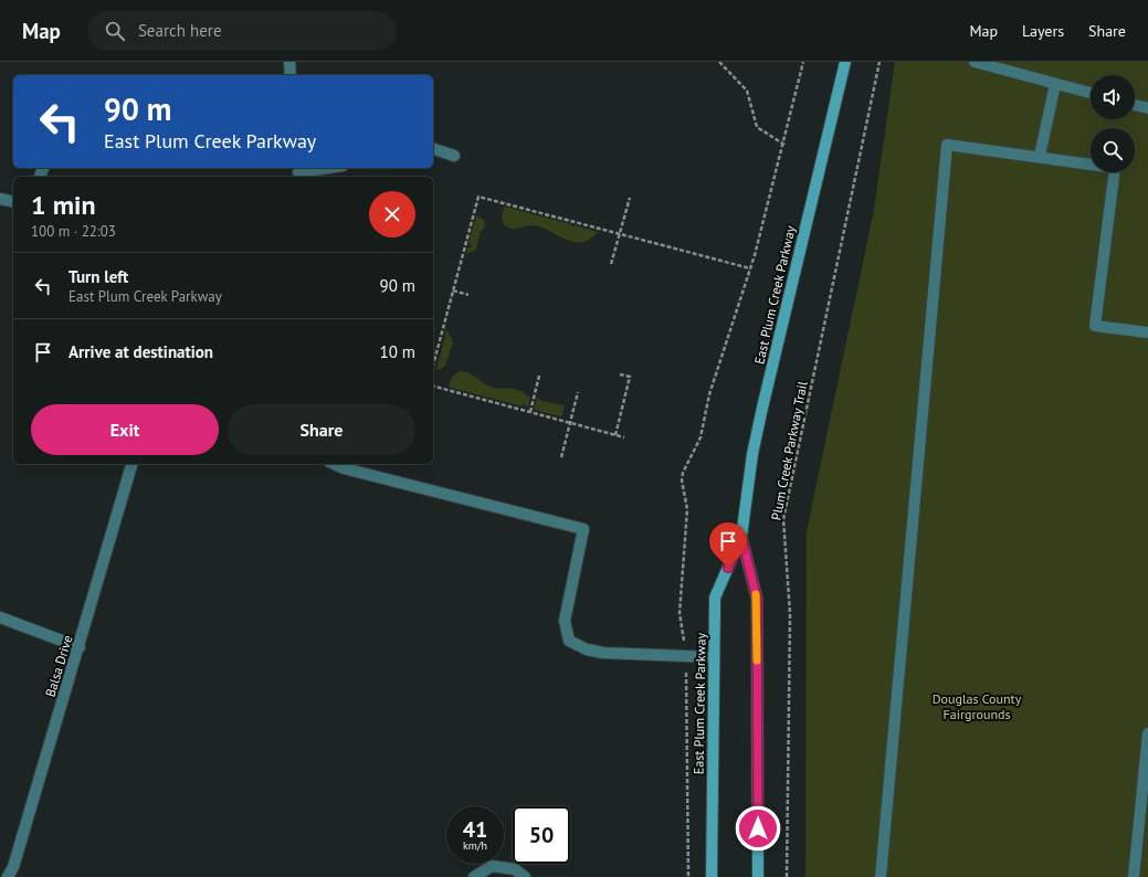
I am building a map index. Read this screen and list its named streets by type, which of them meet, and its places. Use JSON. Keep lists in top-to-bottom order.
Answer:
{
  "streets": {
    "main road": ["East Plum Creek Parkway"],
    "street": ["Balsa Drive"],
    "path": ["Plum Creek Parkway Trail"]
  },
  "parks": ["Douglas County Fairgrounds"],
  "page": {
    "header": "Map",
    "search": "Search here",
    "nav": ["Map", "Layers", "Share"],
    "turn": ["90 m", "East Plum Creek Parkway"],
    "heading": ["1 min", "100 m · 22:03"],
    "list": [
      {
        "name": "Turn left",
        "note": "East Plum Creek Parkway",
        "value": "90 m"
      },
      {
        "name": "Arrive at destination",
        "value": "10 m"
      }
    ],
    "buttons": ["Exit", "Share"],
    "speed": "41 km/h",
    "limit": "50"
  }
}
